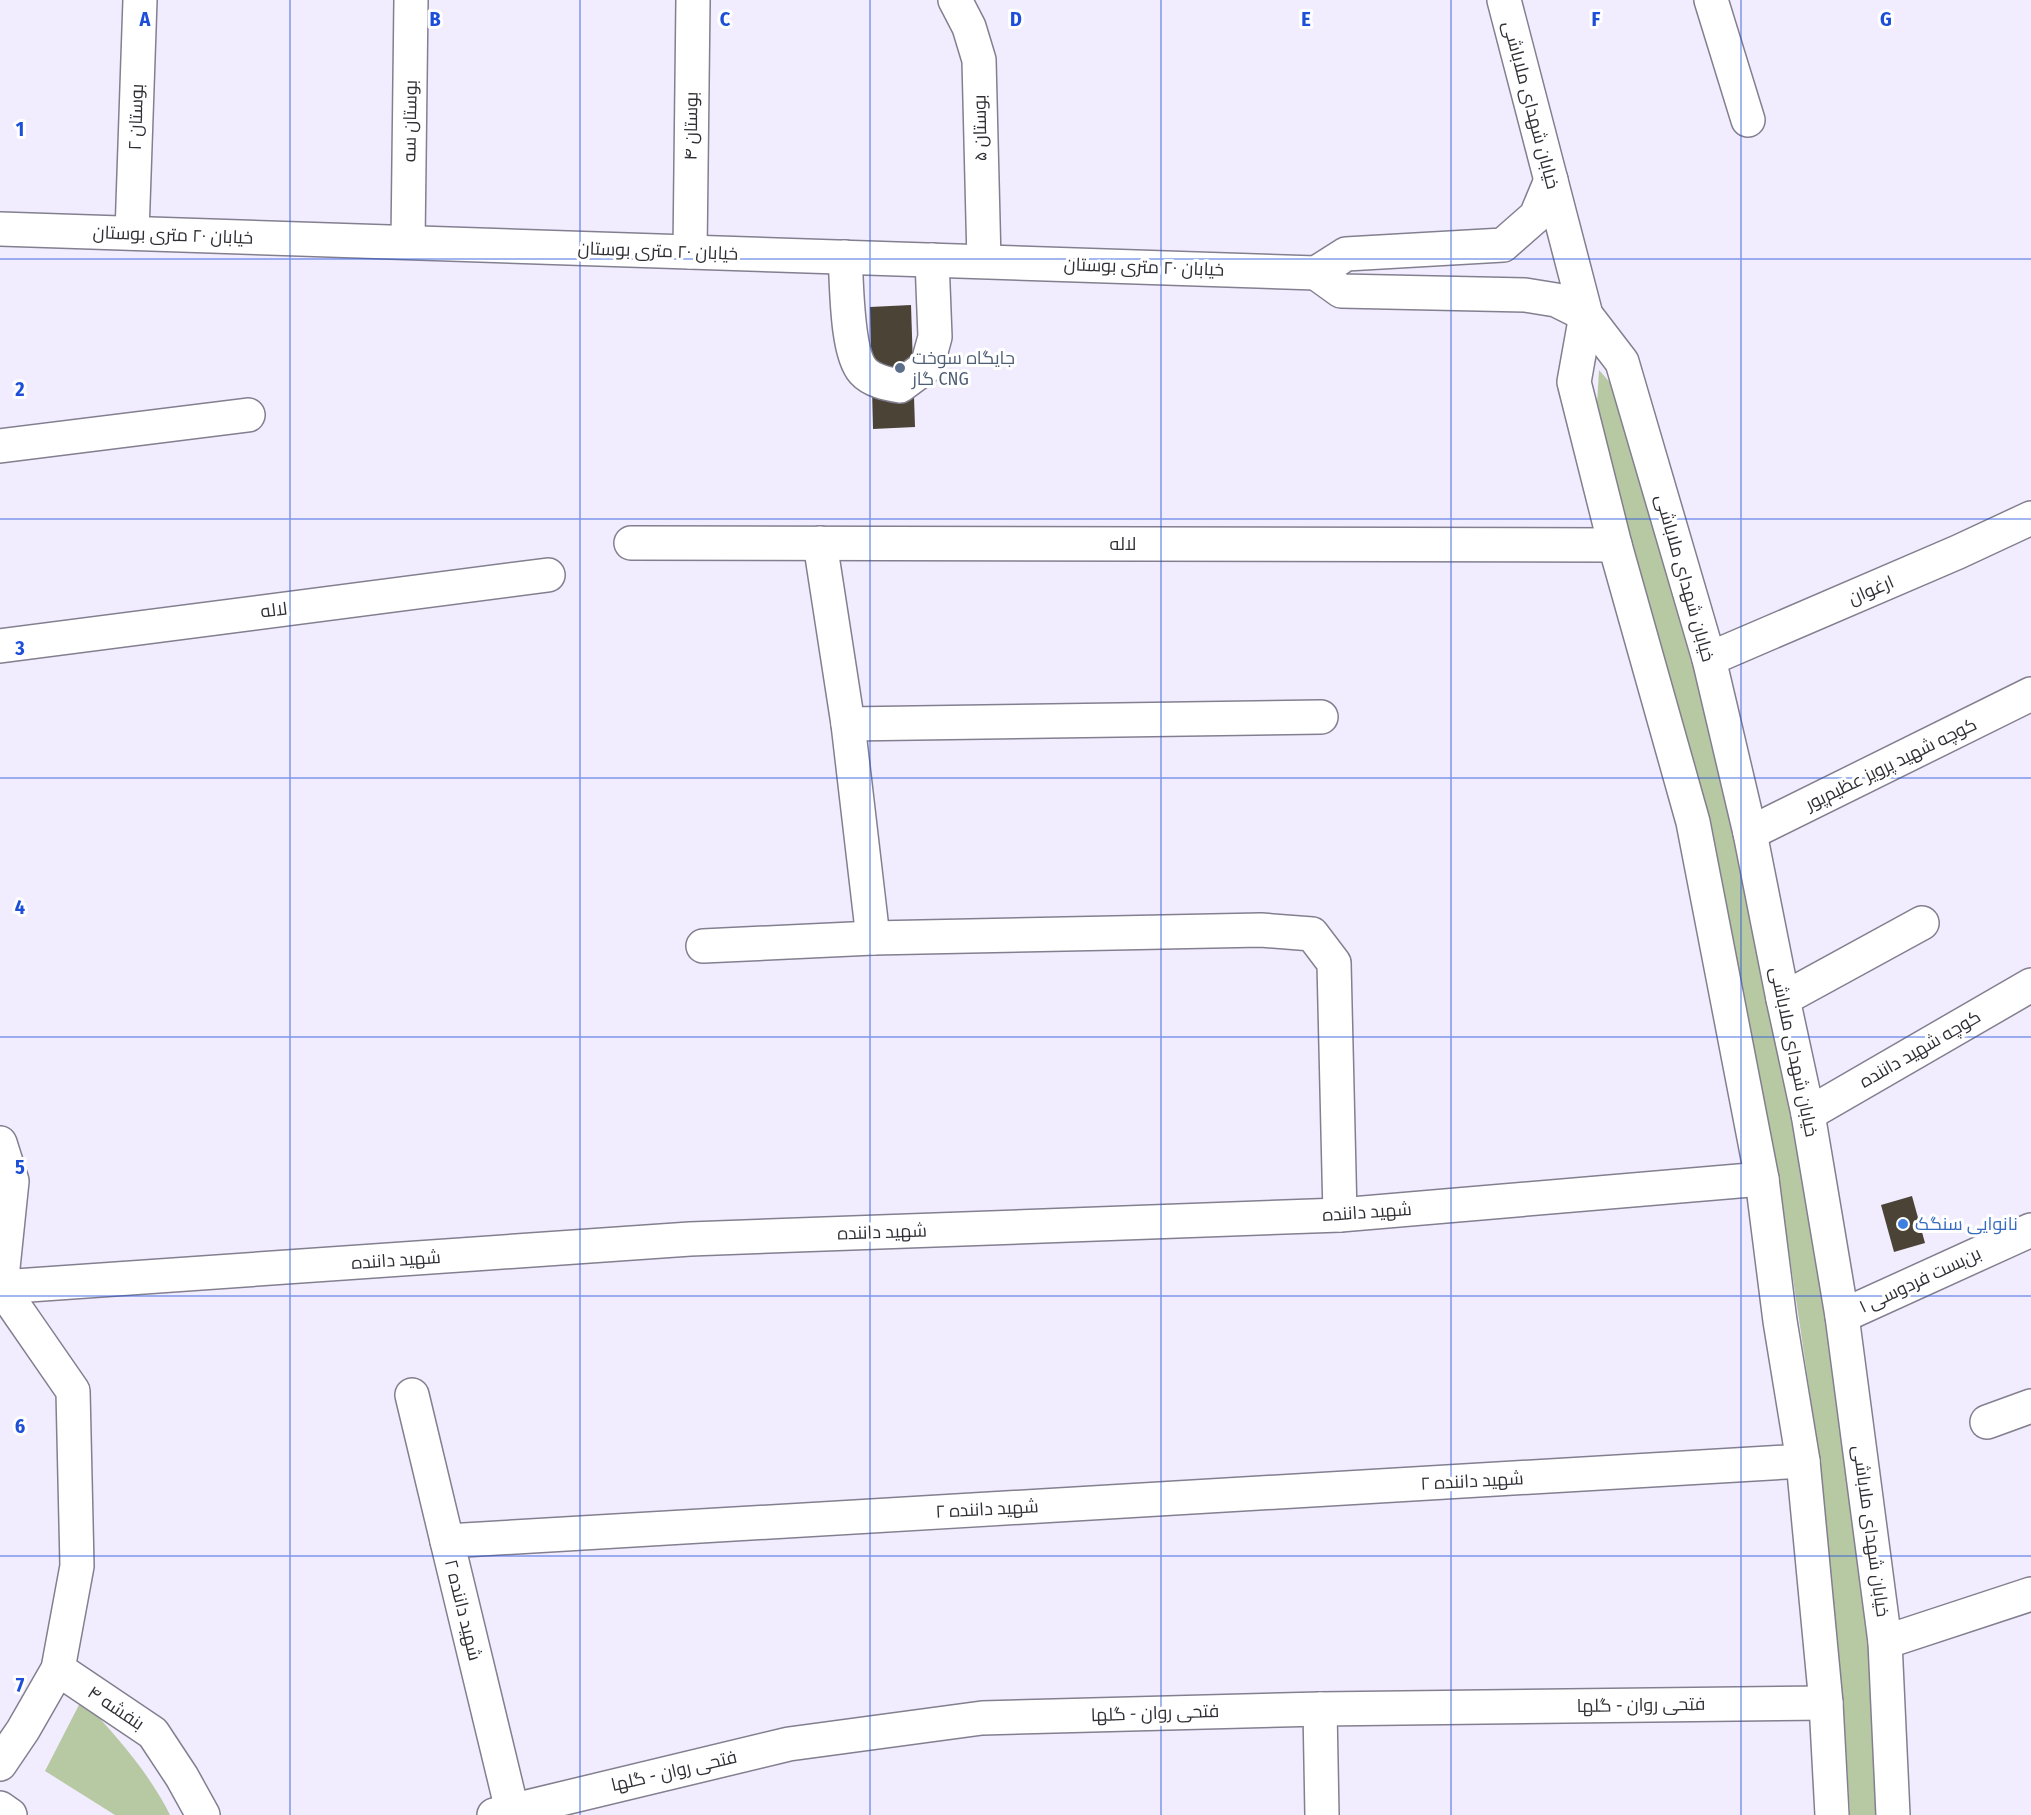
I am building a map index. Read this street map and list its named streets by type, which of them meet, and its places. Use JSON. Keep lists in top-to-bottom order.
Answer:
{
  "streets": {
    "street": [
      "خیابان شهدای ملاباشی",
      "بوستان ۲",
      "بوستان سه",
      "بوستان ۴",
      "بوستان ۵",
      "خیابان ۲۰ متری بوستان",
      "لاله",
      "ارغوان",
      "کوچه شهید پرویز عظیم‌پور",
      "کوچه شهید داننده",
      "شهید داننده",
      "بن‌بست فردوسی ۱",
      "شهید داننده ۲",
      "فتحی روان - گلها",
      "بنفشه ۴"
    ]
  },
  "crossings": [
    ["خیابان شهدای ملاباشی", "لاله"],
    ["خیابان شهدای ملاباشی", "ارغوان"],
    ["خیابان شهدای ملاباشی", "کوچه شهید پرویز عظیم‌پور"],
    ["خیابان شهدای ملاباشی", "کوچه شهید داننده"],
    ["خیابان شهدای ملاباشی", "شهید داننده"],
    ["خیابان شهدای ملاباشی", "بن‌بست فردوسی ۱"],
    ["خیابان شهدای ملاباشی", "شهید داننده ۲"],
    ["خیابان شهدای ملاباشی", "فتحی روان - گلها"],
    ["بوستان ۲", "خیابان ۲۰ متری بوستان"],
    ["بوستان سه", "خیابان ۲۰ متری بوستان"],
    ["بوستان ۴", "خیابان ۲۰ متری بوستان"],
    ["بوستان ۵", "خیابان ۲۰ متری بوستان"],
    ["شهید داننده ۲", "فتحی روان - گلها"]
  ],
  "places": ["جایگاه سوخت گاز CNG", "نانوایی سنگک"],
  "grid": {
    "columns": [
      "A",
      "B",
      "C",
      "D",
      "E",
      "F",
      "G"
    ],
    "rows": [
      "1",
      "2",
      "3",
      "4",
      "5",
      "6",
      "7"
    ]
  }
}
